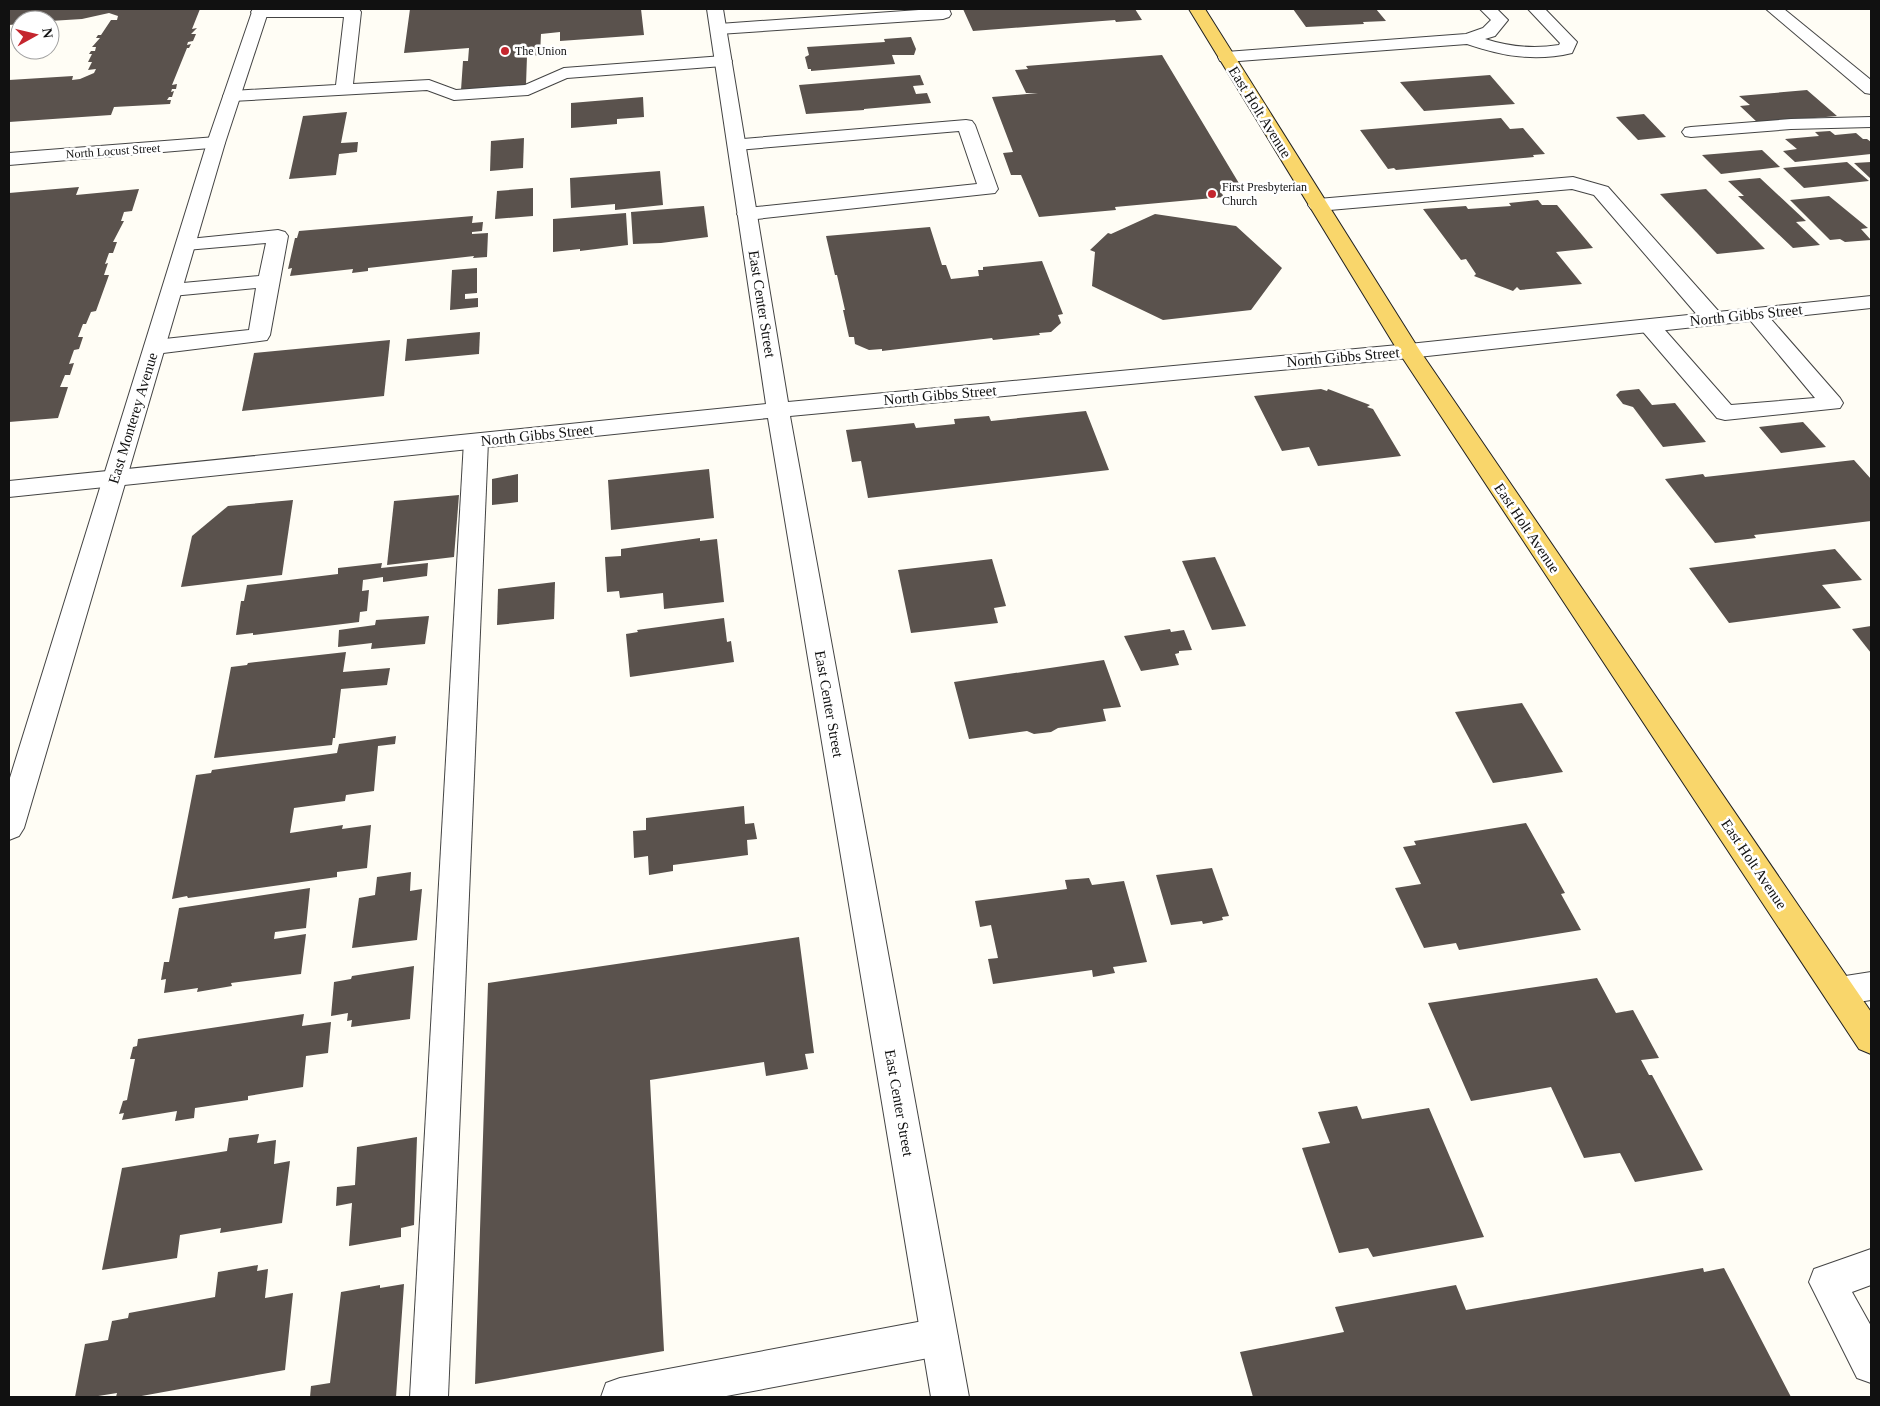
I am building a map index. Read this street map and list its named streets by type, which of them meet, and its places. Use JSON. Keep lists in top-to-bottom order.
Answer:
{
  "streets": {
    "main road": ["East Holt Avenue"],
    "street": [
      "North Locust Street",
      "East Center Street",
      "North Gibbs Street",
      "East Monterey Avenue"
    ]
  },
  "crossings": [
    ["East Holt Avenue", "North Gibbs Street"],
    ["North Locust Street", "East Monterey Avenue"],
    ["East Center Street", "North Gibbs Street"],
    ["North Gibbs Street", "East Monterey Avenue"]
  ],
  "places": ["The Union", "First Presbyterian Church"],
  "north": "right"
}
